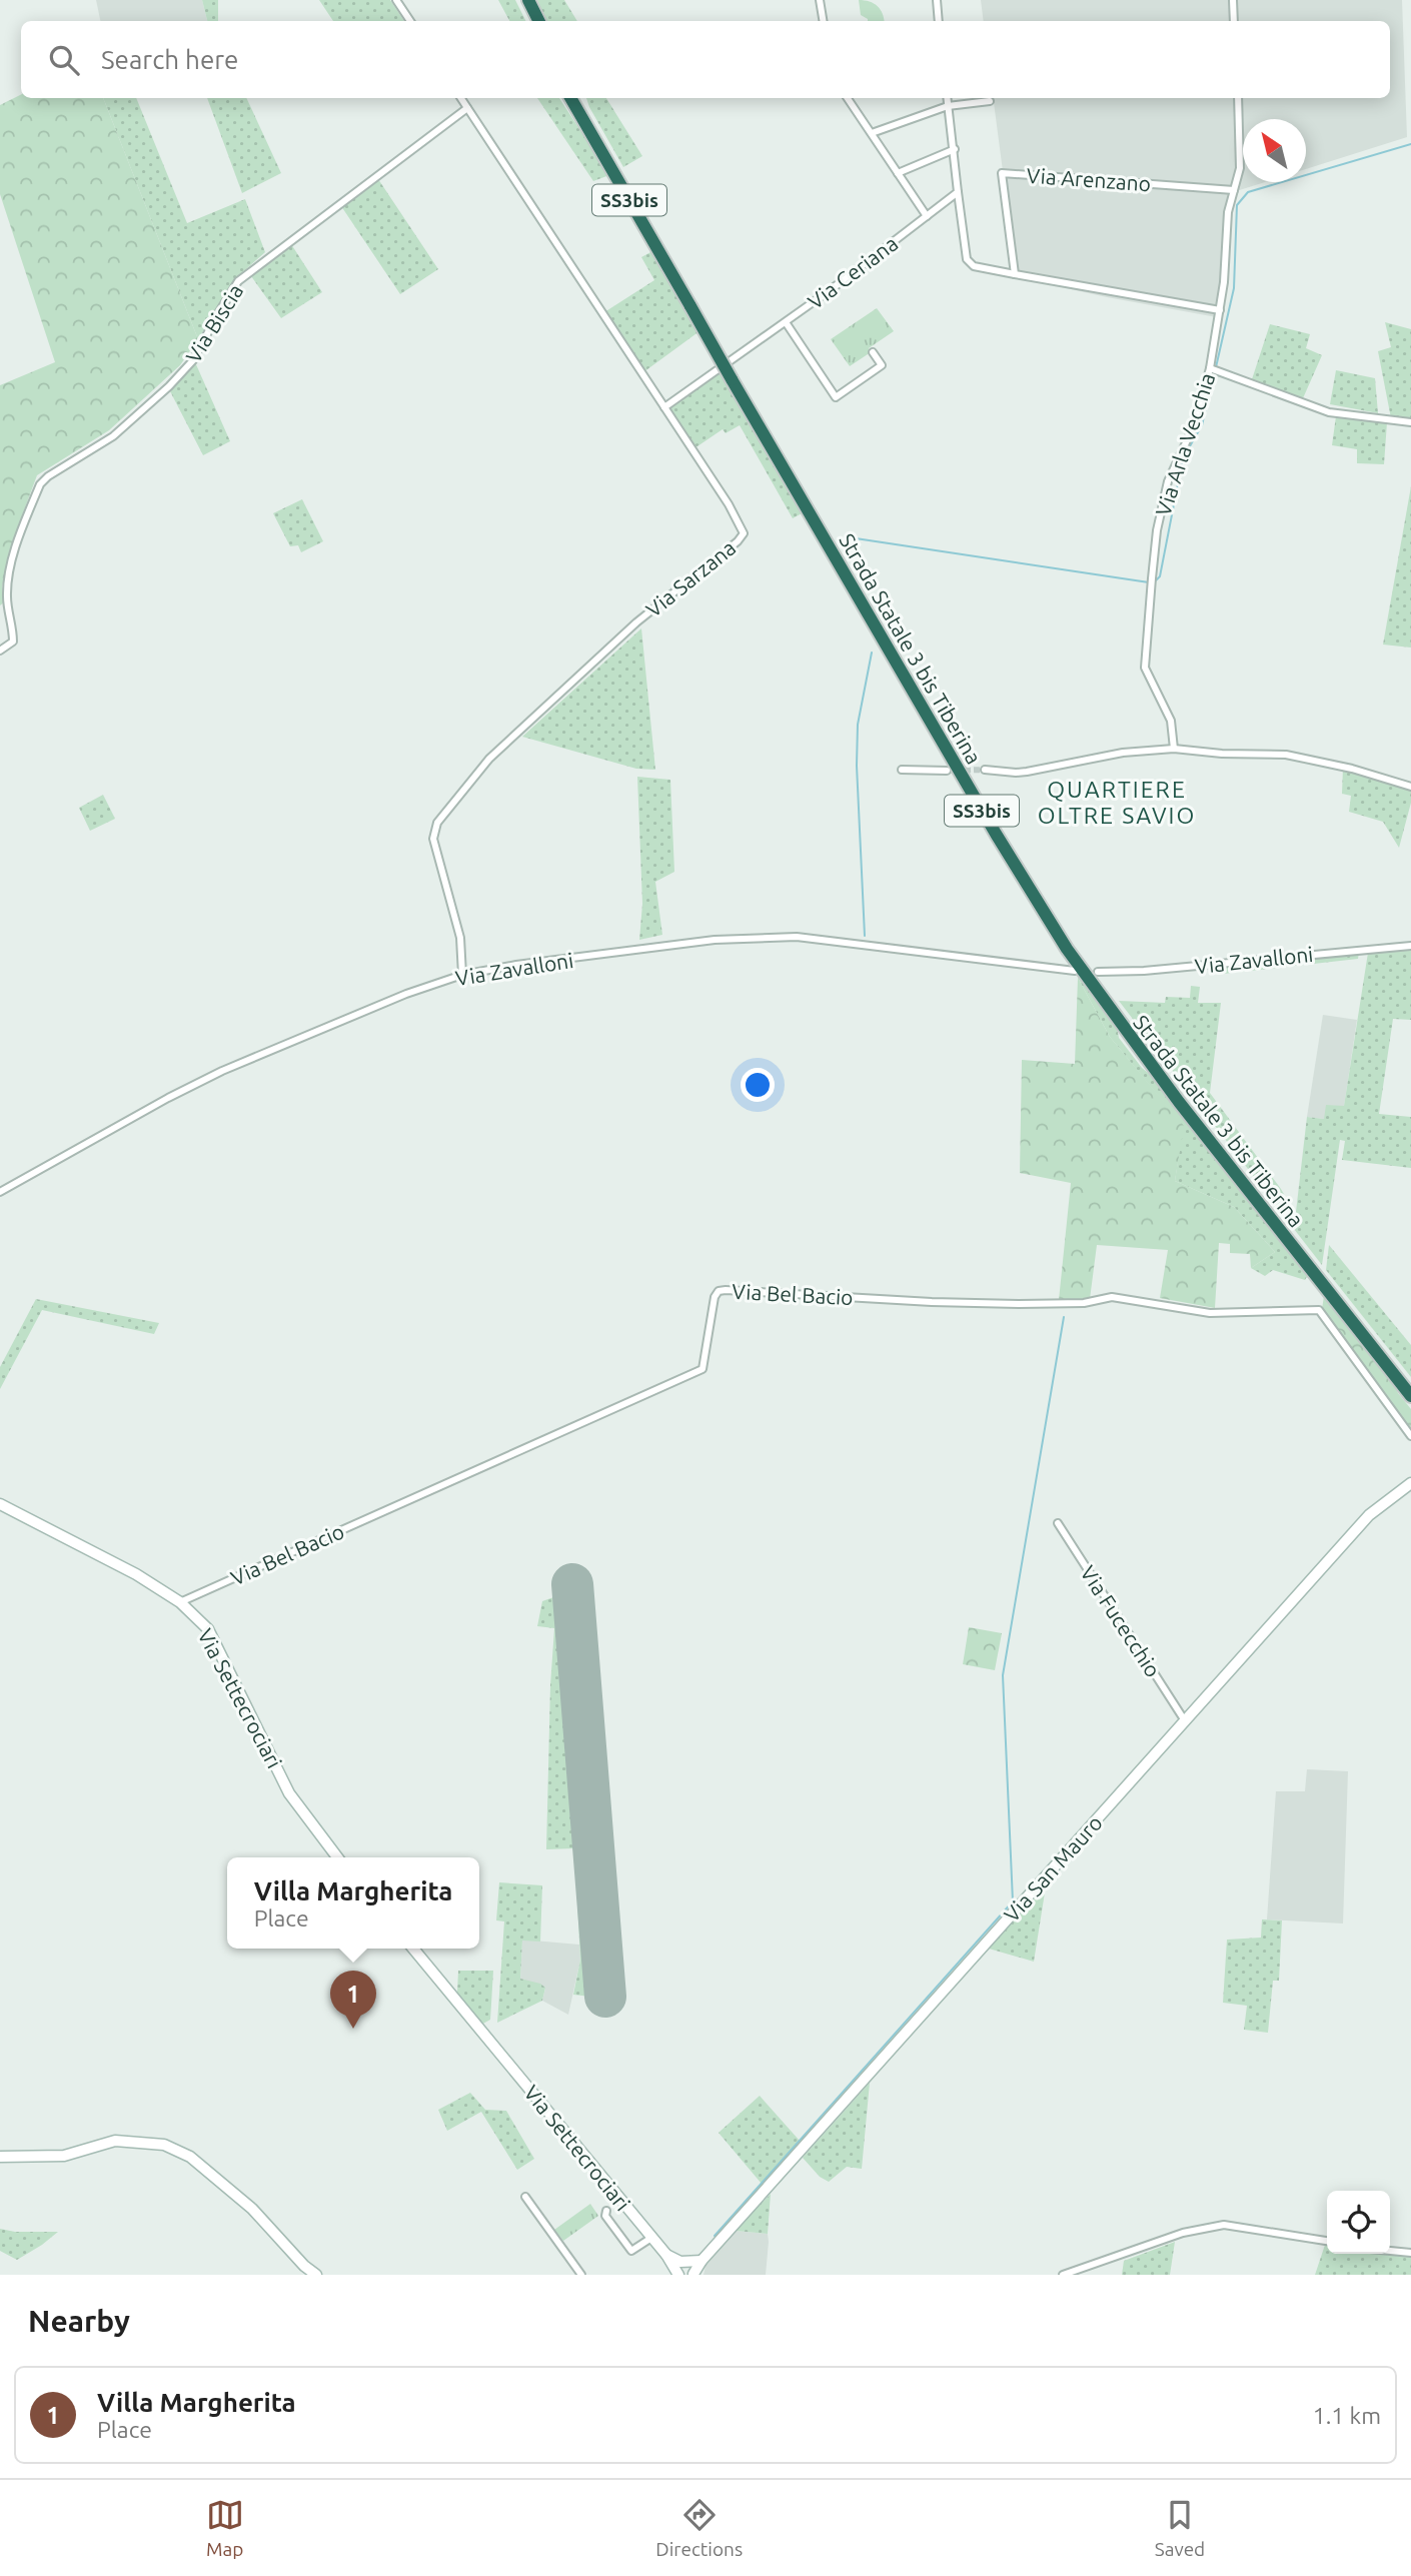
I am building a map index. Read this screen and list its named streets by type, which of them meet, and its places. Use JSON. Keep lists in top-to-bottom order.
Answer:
{
  "streets": {
    "highway": ["SS3bis", "Strada Statale 3 bis Tiberina"],
    "main road": ["Via Settecrociari", "Via San Mauro"],
    "street": [
      "Via Arenzano",
      "Via Ceriana",
      "Via Biscia",
      "Via Arla Vecchia",
      "Via Sarzana",
      "Via Zavalloni",
      "Via Bel Bacio",
      "Via Fucecchio"
    ]
  },
  "crossings": [
    ["Via Arenzano", "Via Arla Vecchia"],
    ["Via Ceriana", "Via Sarzana"],
    ["Via Biscia", "Via Sarzana"],
    ["Via Sarzana", "Via Zavalloni"],
    ["Via Bel Bacio", "Via Settecrociari"],
    ["Via Fucecchio", "Via San Mauro"],
    ["Via Settecrociari", "Via San Mauro"]
  ],
  "districts": ["QUARTIERE OLTRE SAVIO"],
  "north": "top left",
  "page": {
    "search": "Search here",
    "popup": ["Villa Margherita", "Place"],
    "pins": "1",
    "heading": "Nearby",
    "list": [
      {
        "mark": "1",
        "name": "Villa Margherita",
        "note": "Place",
        "value": "1.1 km"
      }
    ],
    "nav": ["Map", "Directions", "Saved"]
  }
}
